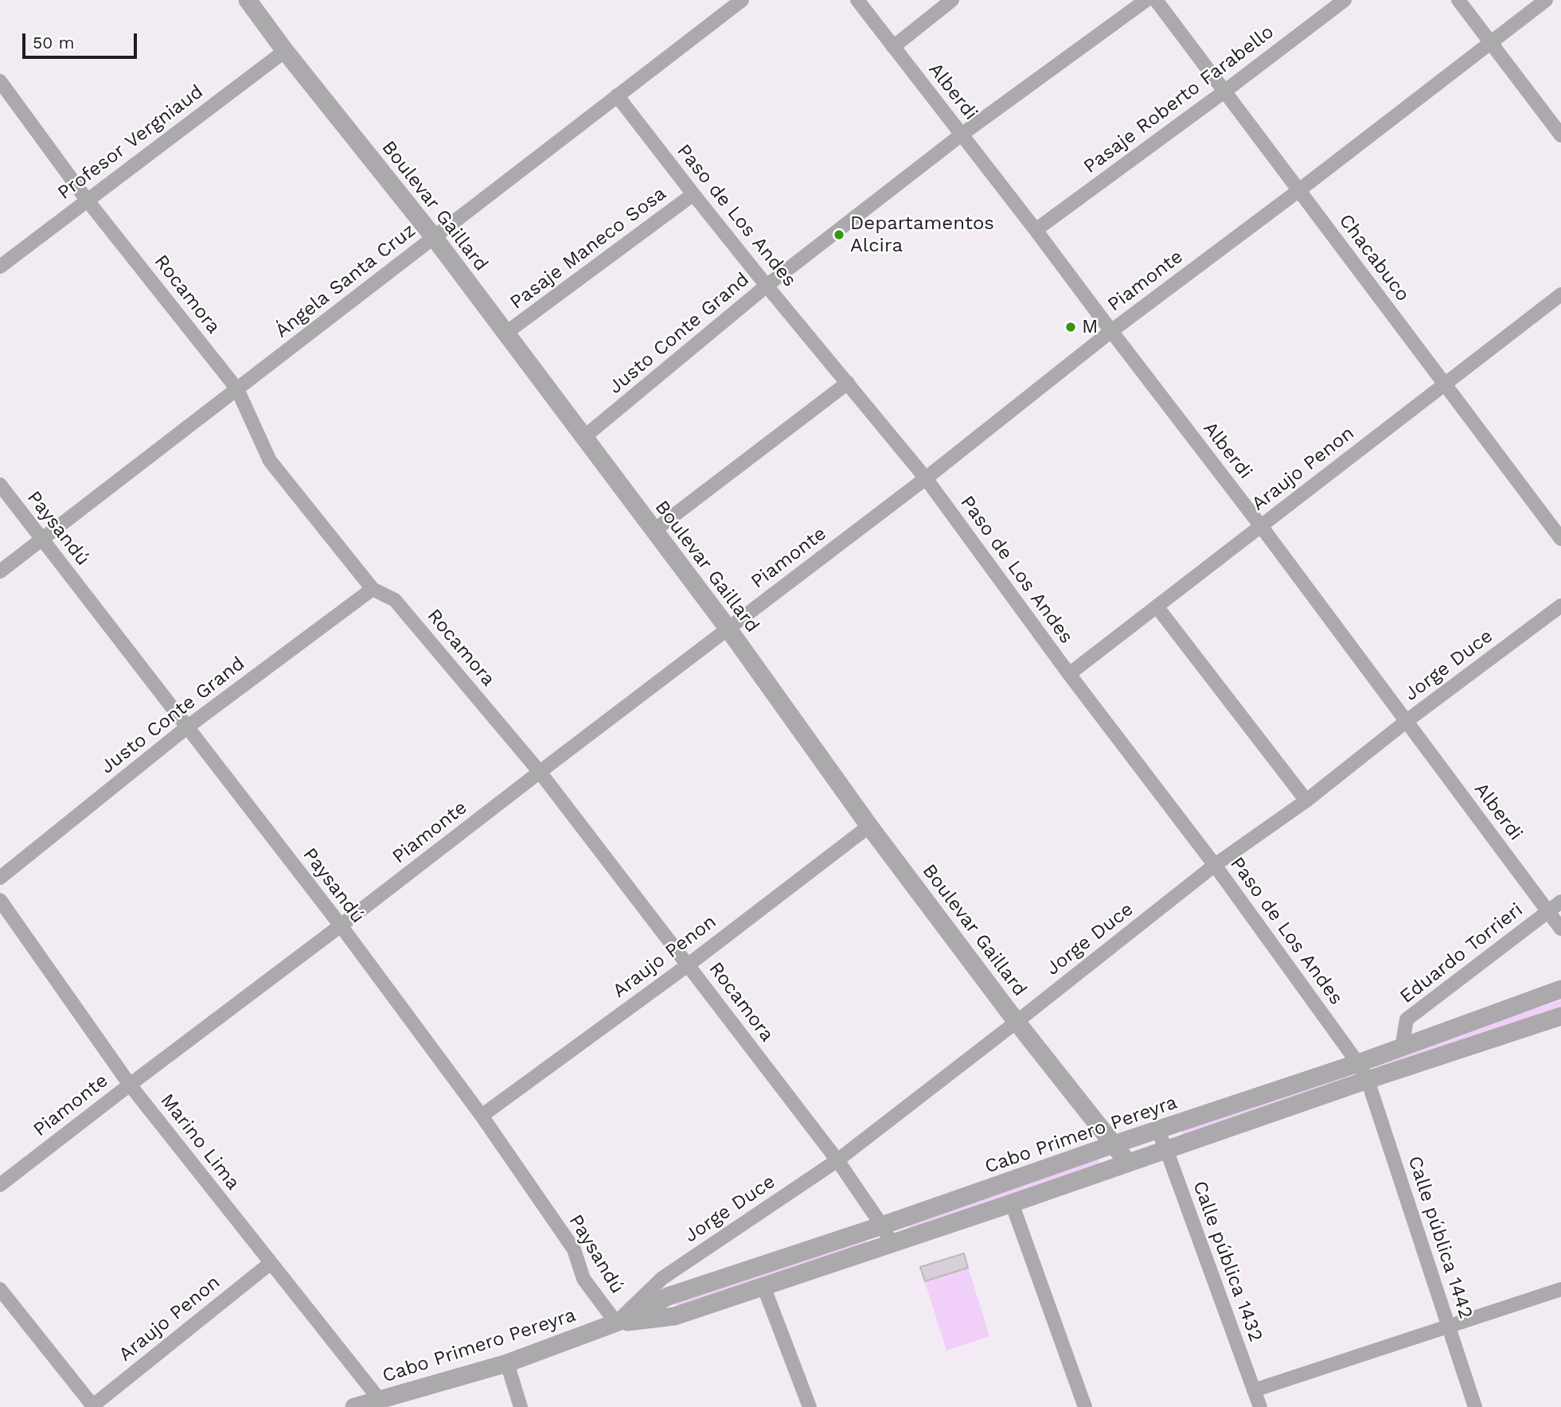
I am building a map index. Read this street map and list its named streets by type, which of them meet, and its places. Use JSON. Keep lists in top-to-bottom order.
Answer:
{
  "streets": {
    "street": [
      "Alberdi",
      "Pasaje Roberto Farabello",
      "Profesor Vergniaud",
      "Boulevar Gaillard",
      "Paso de Los Andes",
      "Pasaje Maneco Sosa",
      "Chacabuco",
      "Ángela Santa Cruz",
      "Piamonte",
      "Rocamora",
      "Justo Conte Grand",
      "Araujo Penon",
      "Paysandú",
      "Jorge Duce",
      "Eduardo Torrieri",
      "Cabo Primero Pereyra",
      "Marino Lima",
      "Calle pública 1442",
      "Calle pública 1432"
    ]
  },
  "crossings": [
    ["Alberdi", "Pasaje Roberto Farabello"],
    ["Alberdi", "Piamonte"],
    ["Alberdi", "Justo Conte Grand"],
    ["Alberdi", "Araujo Penon"],
    ["Alberdi", "Jorge Duce"],
    ["Alberdi", "Eduardo Torrieri"],
    ["Pasaje Roberto Farabello", "Chacabuco"],
    ["Profesor Vergniaud", "Boulevar Gaillard"],
    ["Profesor Vergniaud", "Rocamora"],
    ["Boulevar Gaillard", "Pasaje Maneco Sosa"],
    ["Boulevar Gaillard", "Ángela Santa Cruz"],
    ["Boulevar Gaillard", "Piamonte"],
    ["Boulevar Gaillard", "Justo Conte Grand"],
    ["Boulevar Gaillard", "Araujo Penon"],
    ["Boulevar Gaillard", "Jorge Duce"],
    ["Boulevar Gaillard", "Cabo Primero Pereyra"],
    ["Paso de Los Andes", "Pasaje Maneco Sosa"],
    ["Paso de Los Andes", "Ángela Santa Cruz"],
    ["Paso de Los Andes", "Piamonte"],
    ["Paso de Los Andes", "Justo Conte Grand"],
    ["Paso de Los Andes", "Araujo Penon"],
    ["Paso de Los Andes", "Jorge Duce"],
    ["Paso de Los Andes", "Cabo Primero Pereyra"],
    ["Paso de Los Andes", "Calle pública 1442"],
    ["Chacabuco", "Piamonte"],
    ["Chacabuco", "Araujo Penon"],
    ["Ángela Santa Cruz", "Rocamora"],
    ["Ángela Santa Cruz", "Paysandú"],
    ["Piamonte", "Rocamora"],
    ["Piamonte", "Paysandú"],
    ["Piamonte", "Marino Lima"],
    ["Rocamora", "Justo Conte Grand"],
    ["Rocamora", "Araujo Penon"],
    ["Rocamora", "Jorge Duce"],
    ["Rocamora", "Cabo Primero Pereyra"],
    ["Justo Conte Grand", "Paysandú"],
    ["Araujo Penon", "Paysandú"],
    ["Araujo Penon", "Marino Lima"],
    ["Paysandú", "Jorge Duce"],
    ["Paysandú", "Cabo Primero Pereyra"],
    ["Jorge Duce", "Cabo Primero Pereyra"],
    ["Eduardo Torrieri", "Cabo Primero Pereyra"],
    ["Cabo Primero Pereyra", "Marino Lima"],
    ["Cabo Primero Pereyra", "Calle pública 1442"],
    ["Cabo Primero Pereyra", "Calle pública 1432"]
  ],
  "places": ["Departamentos Alcira", "M"],
  "scale_bar": "50 m"
}
